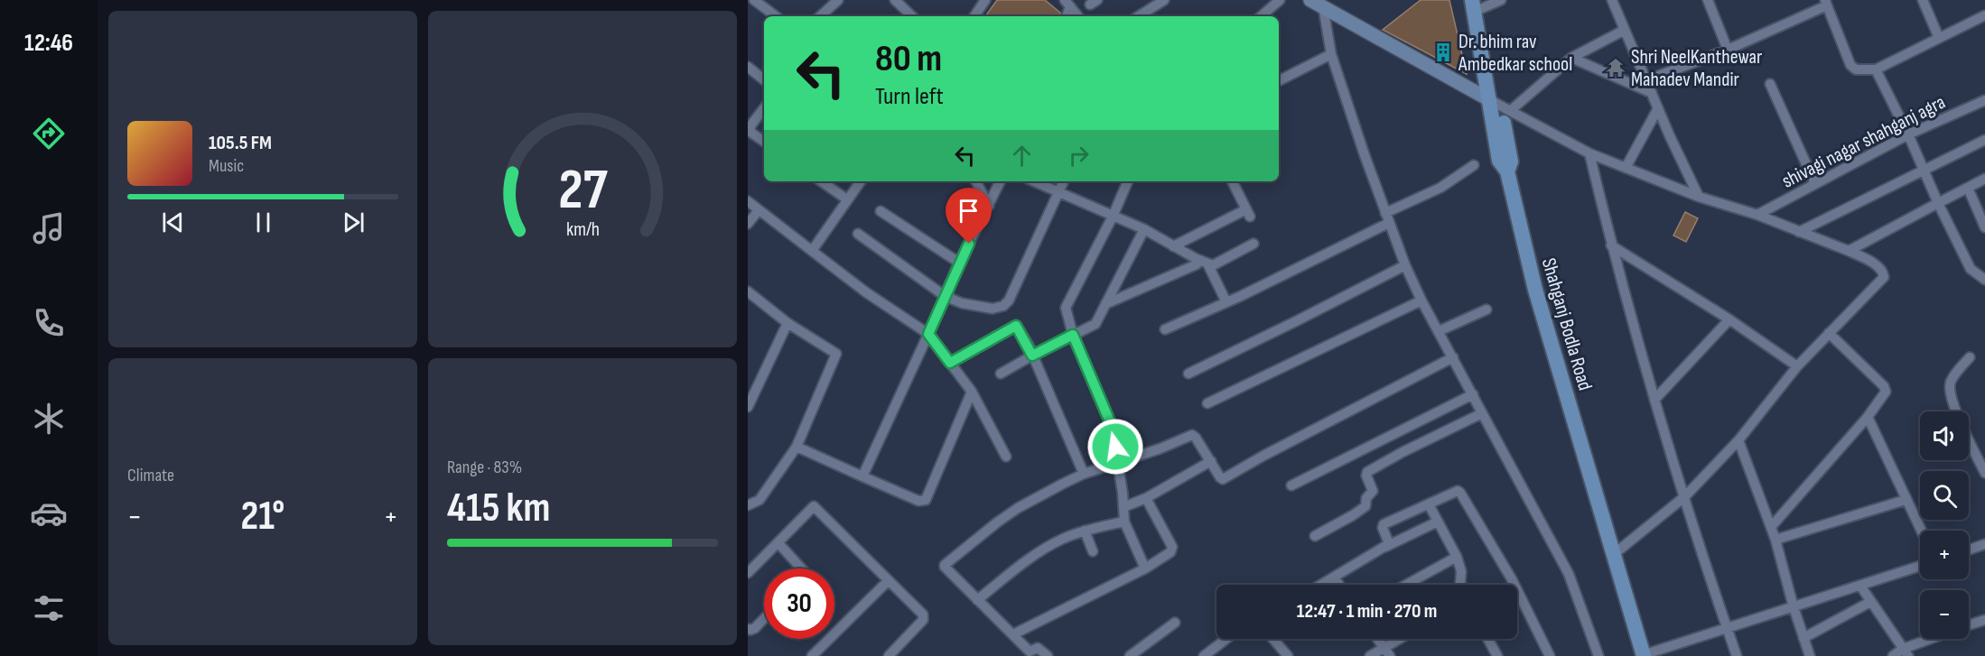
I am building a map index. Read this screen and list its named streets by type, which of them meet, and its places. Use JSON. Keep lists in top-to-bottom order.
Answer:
{
  "streets": {
    "main road": ["Shahganj Bodla Road"],
    "street": ["shivagi nagar shahganj agra"]
  },
  "places": {
    "building": ["Dr. bhim rav Ambedkar school"],
    "temple": ["Shri NeelKanthewar Mahadev Mandir"]
  },
  "page": {
    "tabs": "12:46",
    "turn": ["80 m", "Turn left"],
    "song": ["105.5 FM", "Music"],
    "tile": [
      "Climate",
      ["Range · 83%", "415 km"]
    ],
    "map_buttons": ["+", "−"],
    "heat": ["−", "21°", "+"],
    "limit": "30",
    "trip": "12:47 · 1 min · 270 m",
    "gauge": ["27", "km/h"]
  }
}
